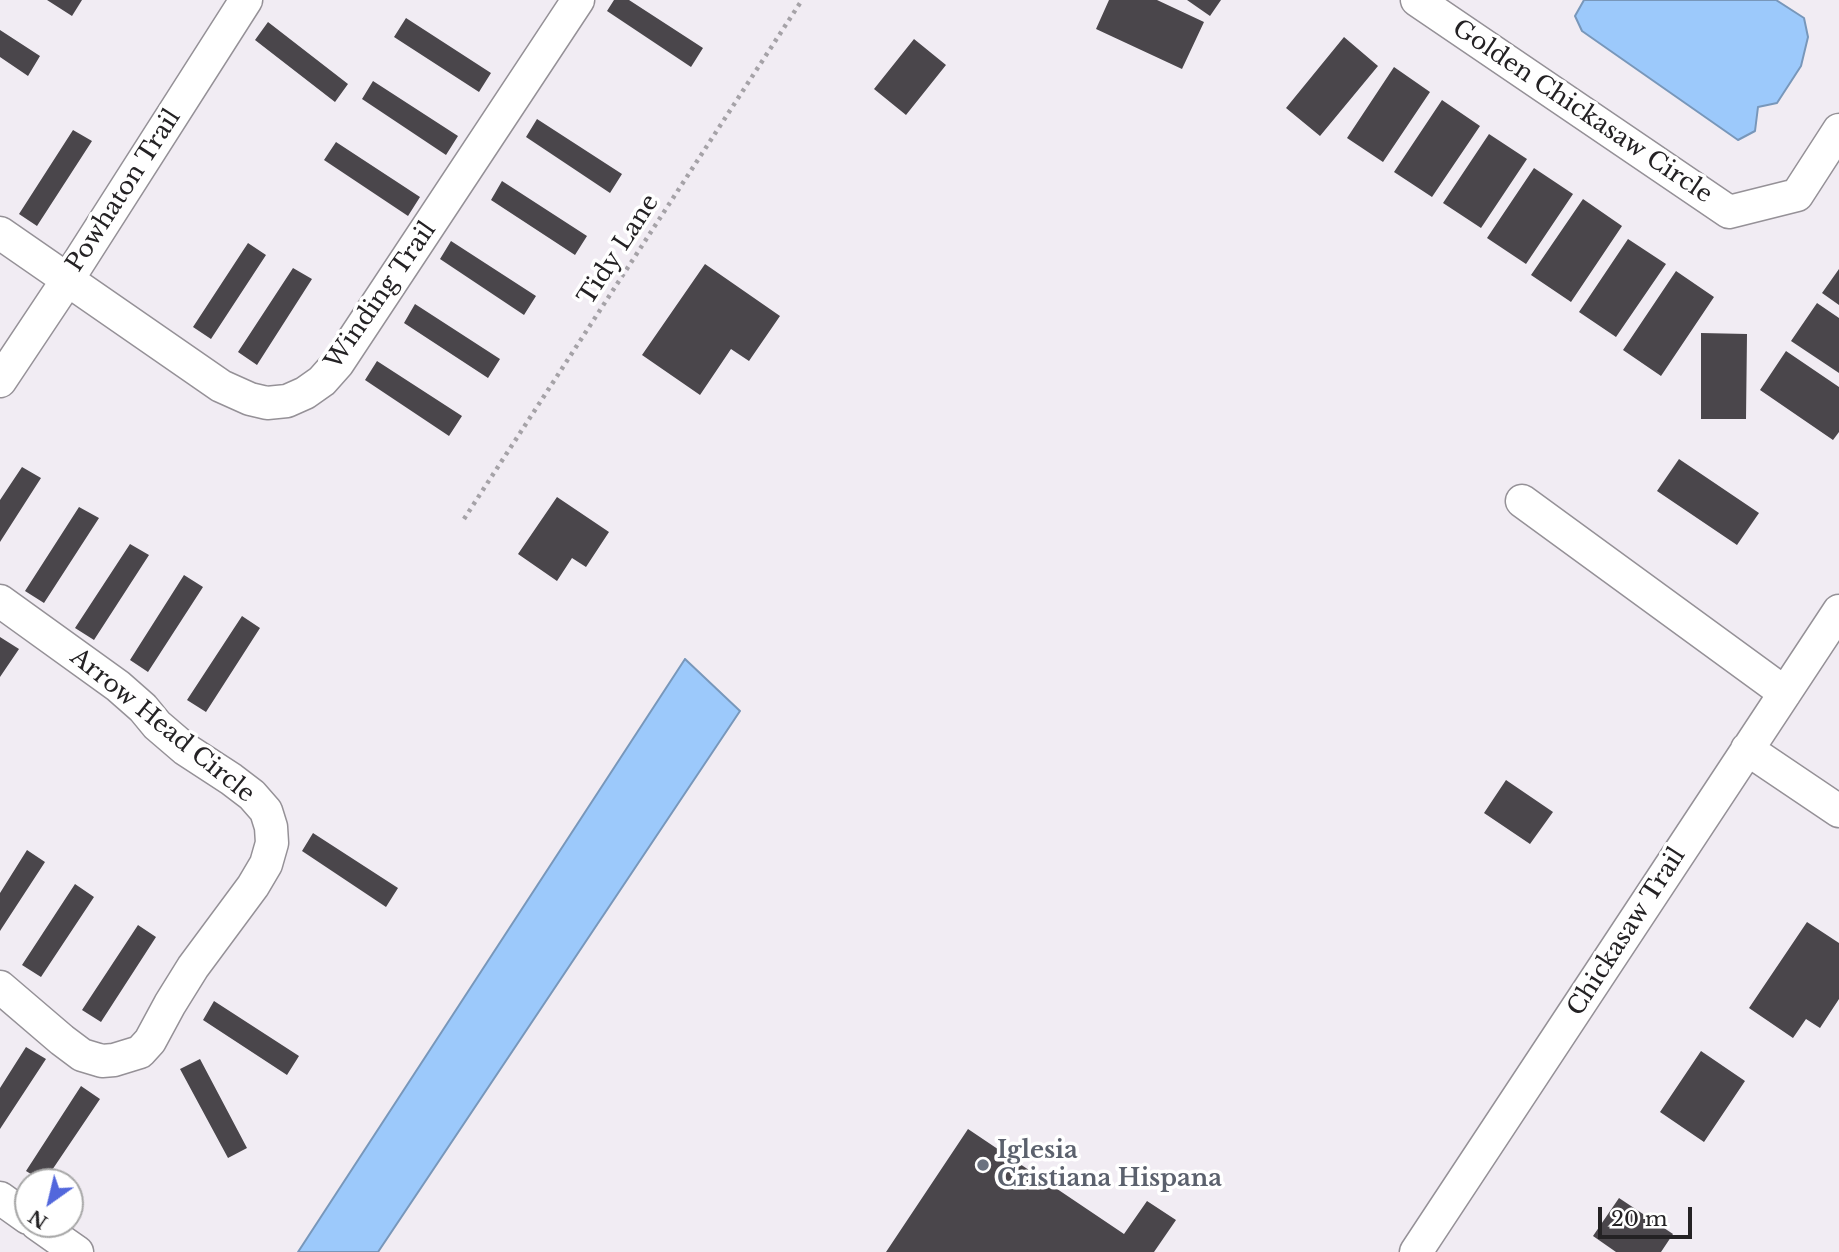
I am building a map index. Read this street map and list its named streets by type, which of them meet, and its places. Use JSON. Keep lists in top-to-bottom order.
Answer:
{
  "streets": {
    "street": [
      "Golden Chickasaw Circle",
      "Powhaton Trail",
      "Winding Trail",
      "Arrow Head Circle",
      "Chickasaw Trail"
    ],
    "path": ["Tidy Lane"]
  },
  "crossings": [
    ["Powhaton Trail", "Winding Trail"]
  ],
  "places": ["Iglesia Cristiana Hispana"],
  "scale_bar": "20 m",
  "north": "bottom left"
}
